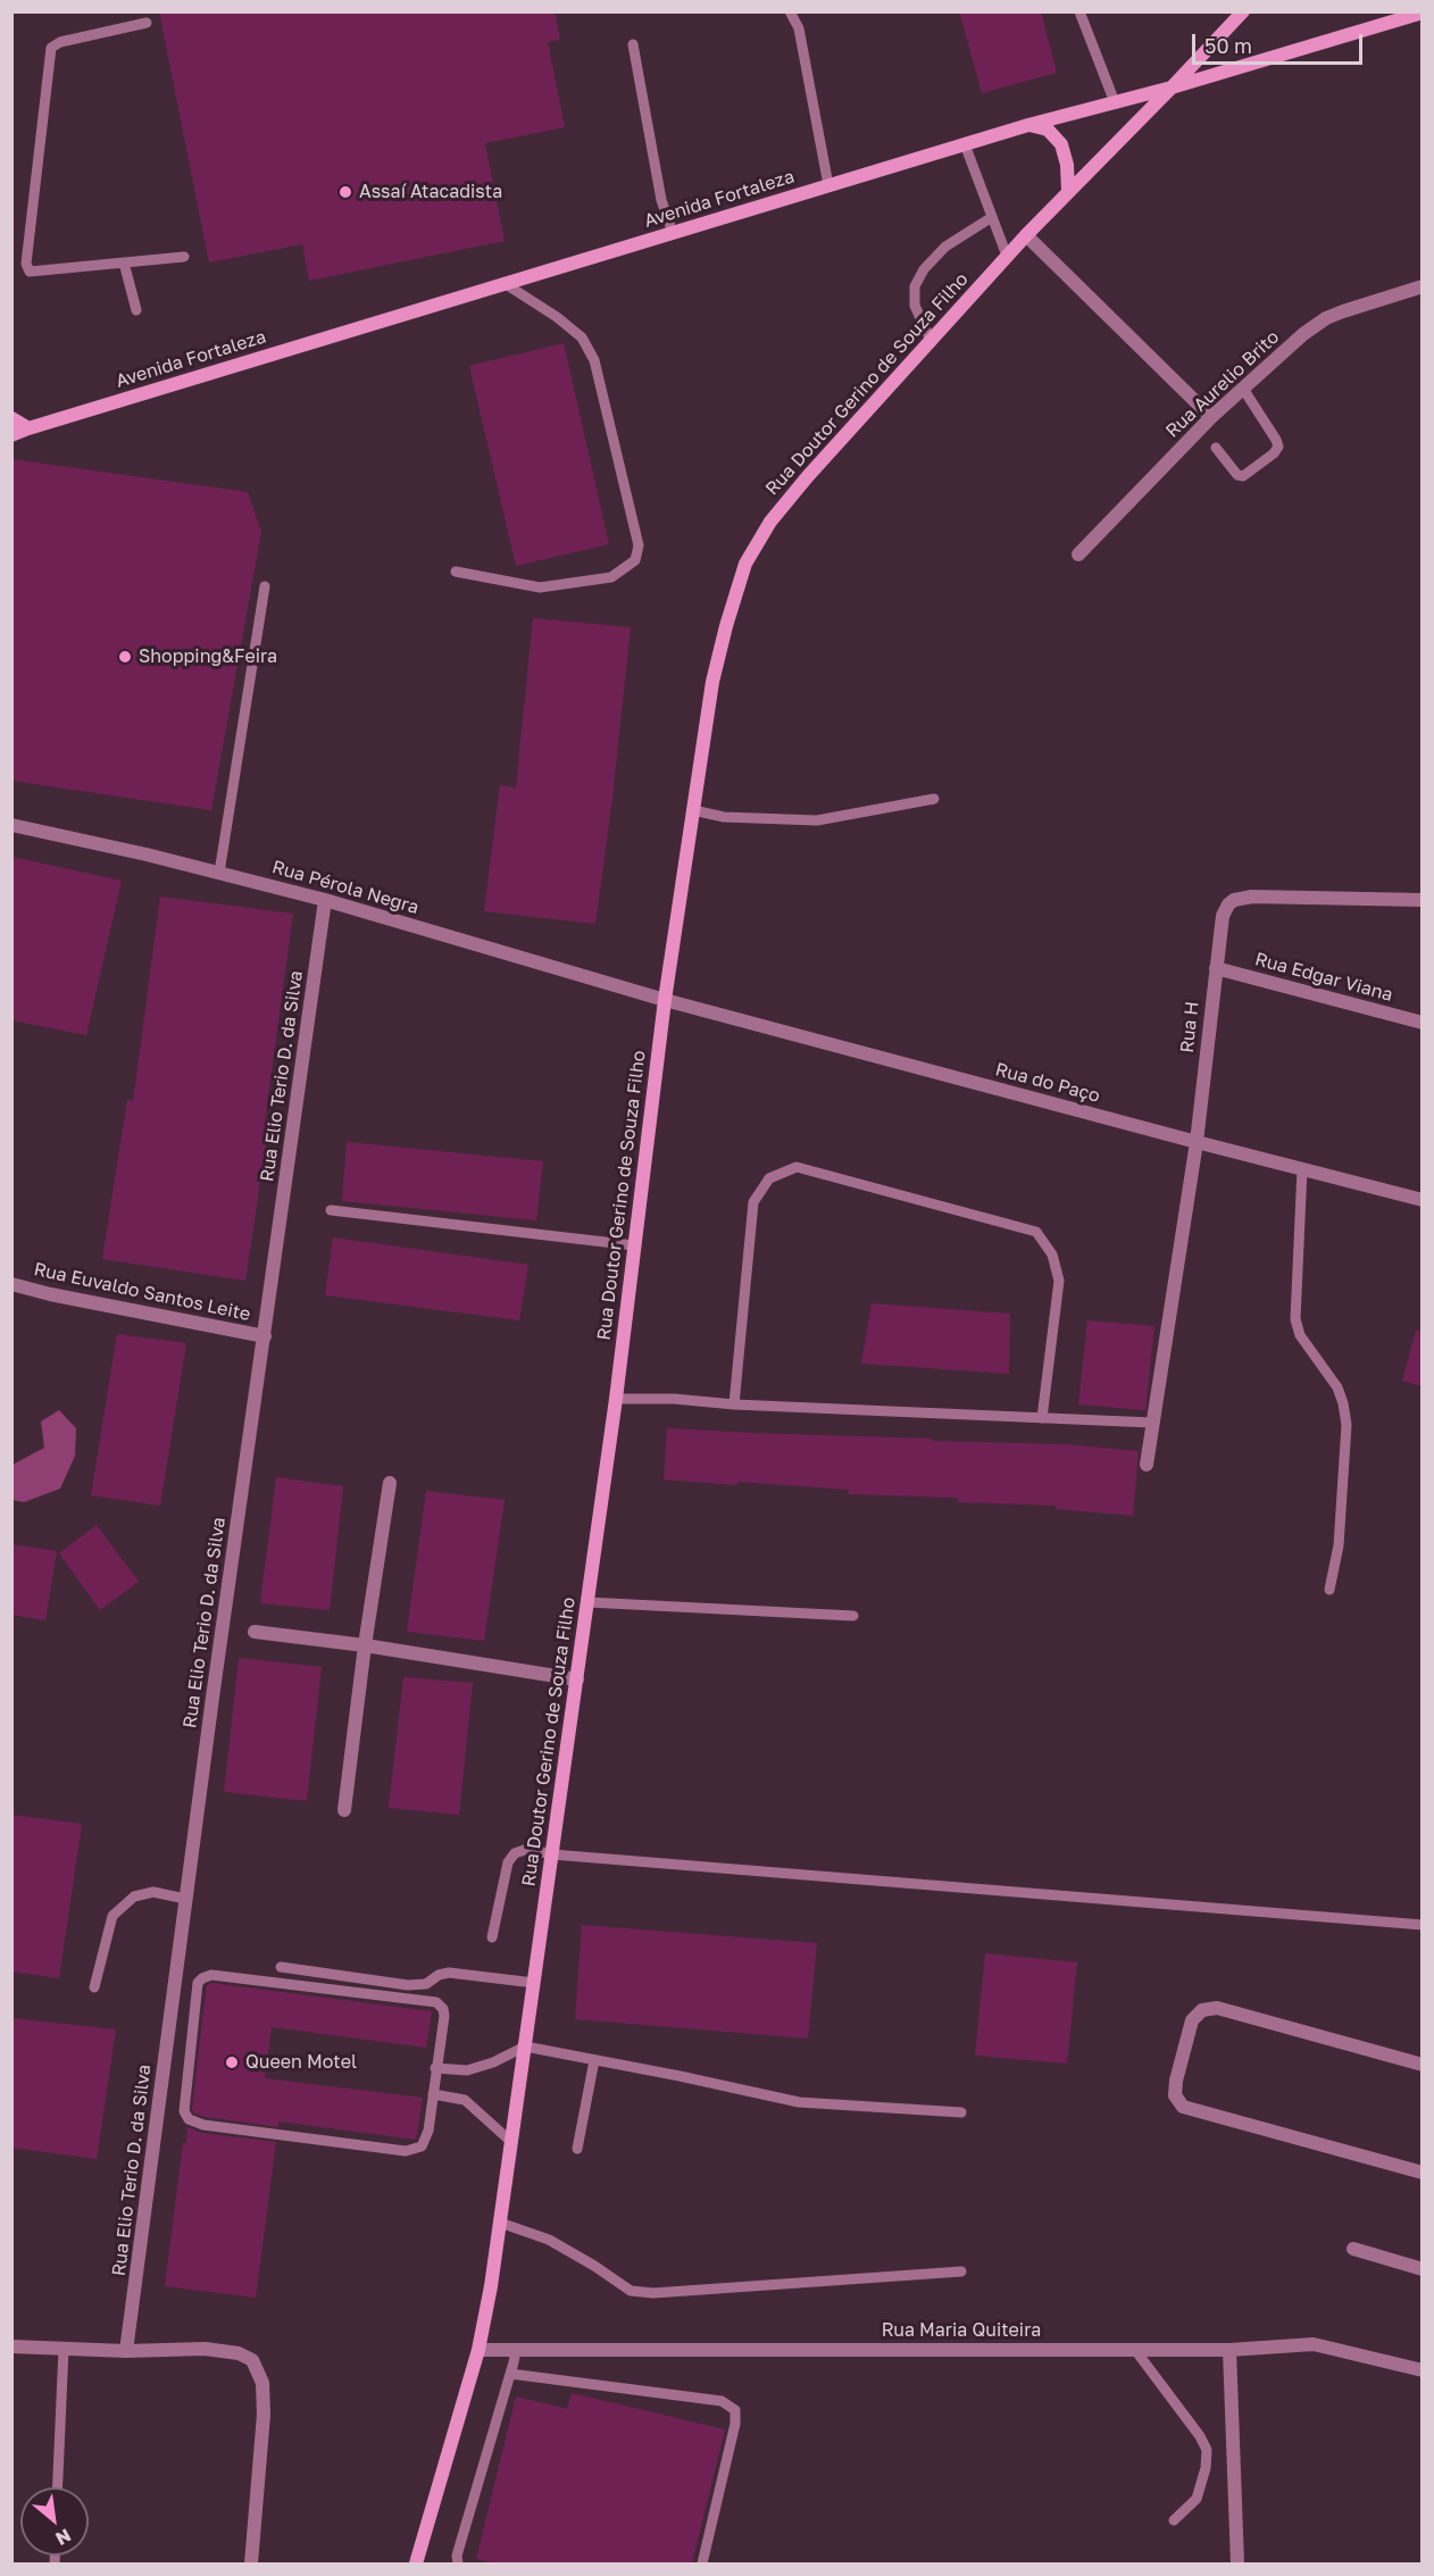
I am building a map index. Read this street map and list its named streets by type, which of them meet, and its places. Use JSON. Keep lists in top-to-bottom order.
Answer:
{
  "streets": {
    "main road": ["Avenida Fortaleza", "Rua Doutor Gerino de Souza Filho"],
    "street": [
      "Rua Aurelio Brito",
      "Rua Pérola Negra",
      "Rua Edgar Viana",
      "Rua H",
      "Rua Elio Terio D. da Silva",
      "Rua do Paço",
      "Rua Euvaldo Santos Leite",
      "Rua Maria Quiteira"
    ]
  },
  "crossings": [
    ["Avenida Fortaleza", "Rua Doutor Gerino de Souza Filho"],
    ["Rua Doutor Gerino de Souza Filho", "Rua Pérola Negra"],
    ["Rua Doutor Gerino de Souza Filho", "Rua do Paço"],
    ["Rua Doutor Gerino de Souza Filho", "Rua Maria Quiteira"],
    ["Rua Pérola Negra", "Rua Elio Terio D. da Silva"],
    ["Rua Pérola Negra", "Rua do Paço"],
    ["Rua Edgar Viana", "Rua H"],
    ["Rua H", "Rua do Paço"],
    ["Rua Elio Terio D. da Silva", "Rua Euvaldo Santos Leite"]
  ],
  "places": ["Assaí Atacadista", "Shopping&Feira", "Queen Motel"],
  "scale_bar": "50 m",
  "north": "bottom right"
}
